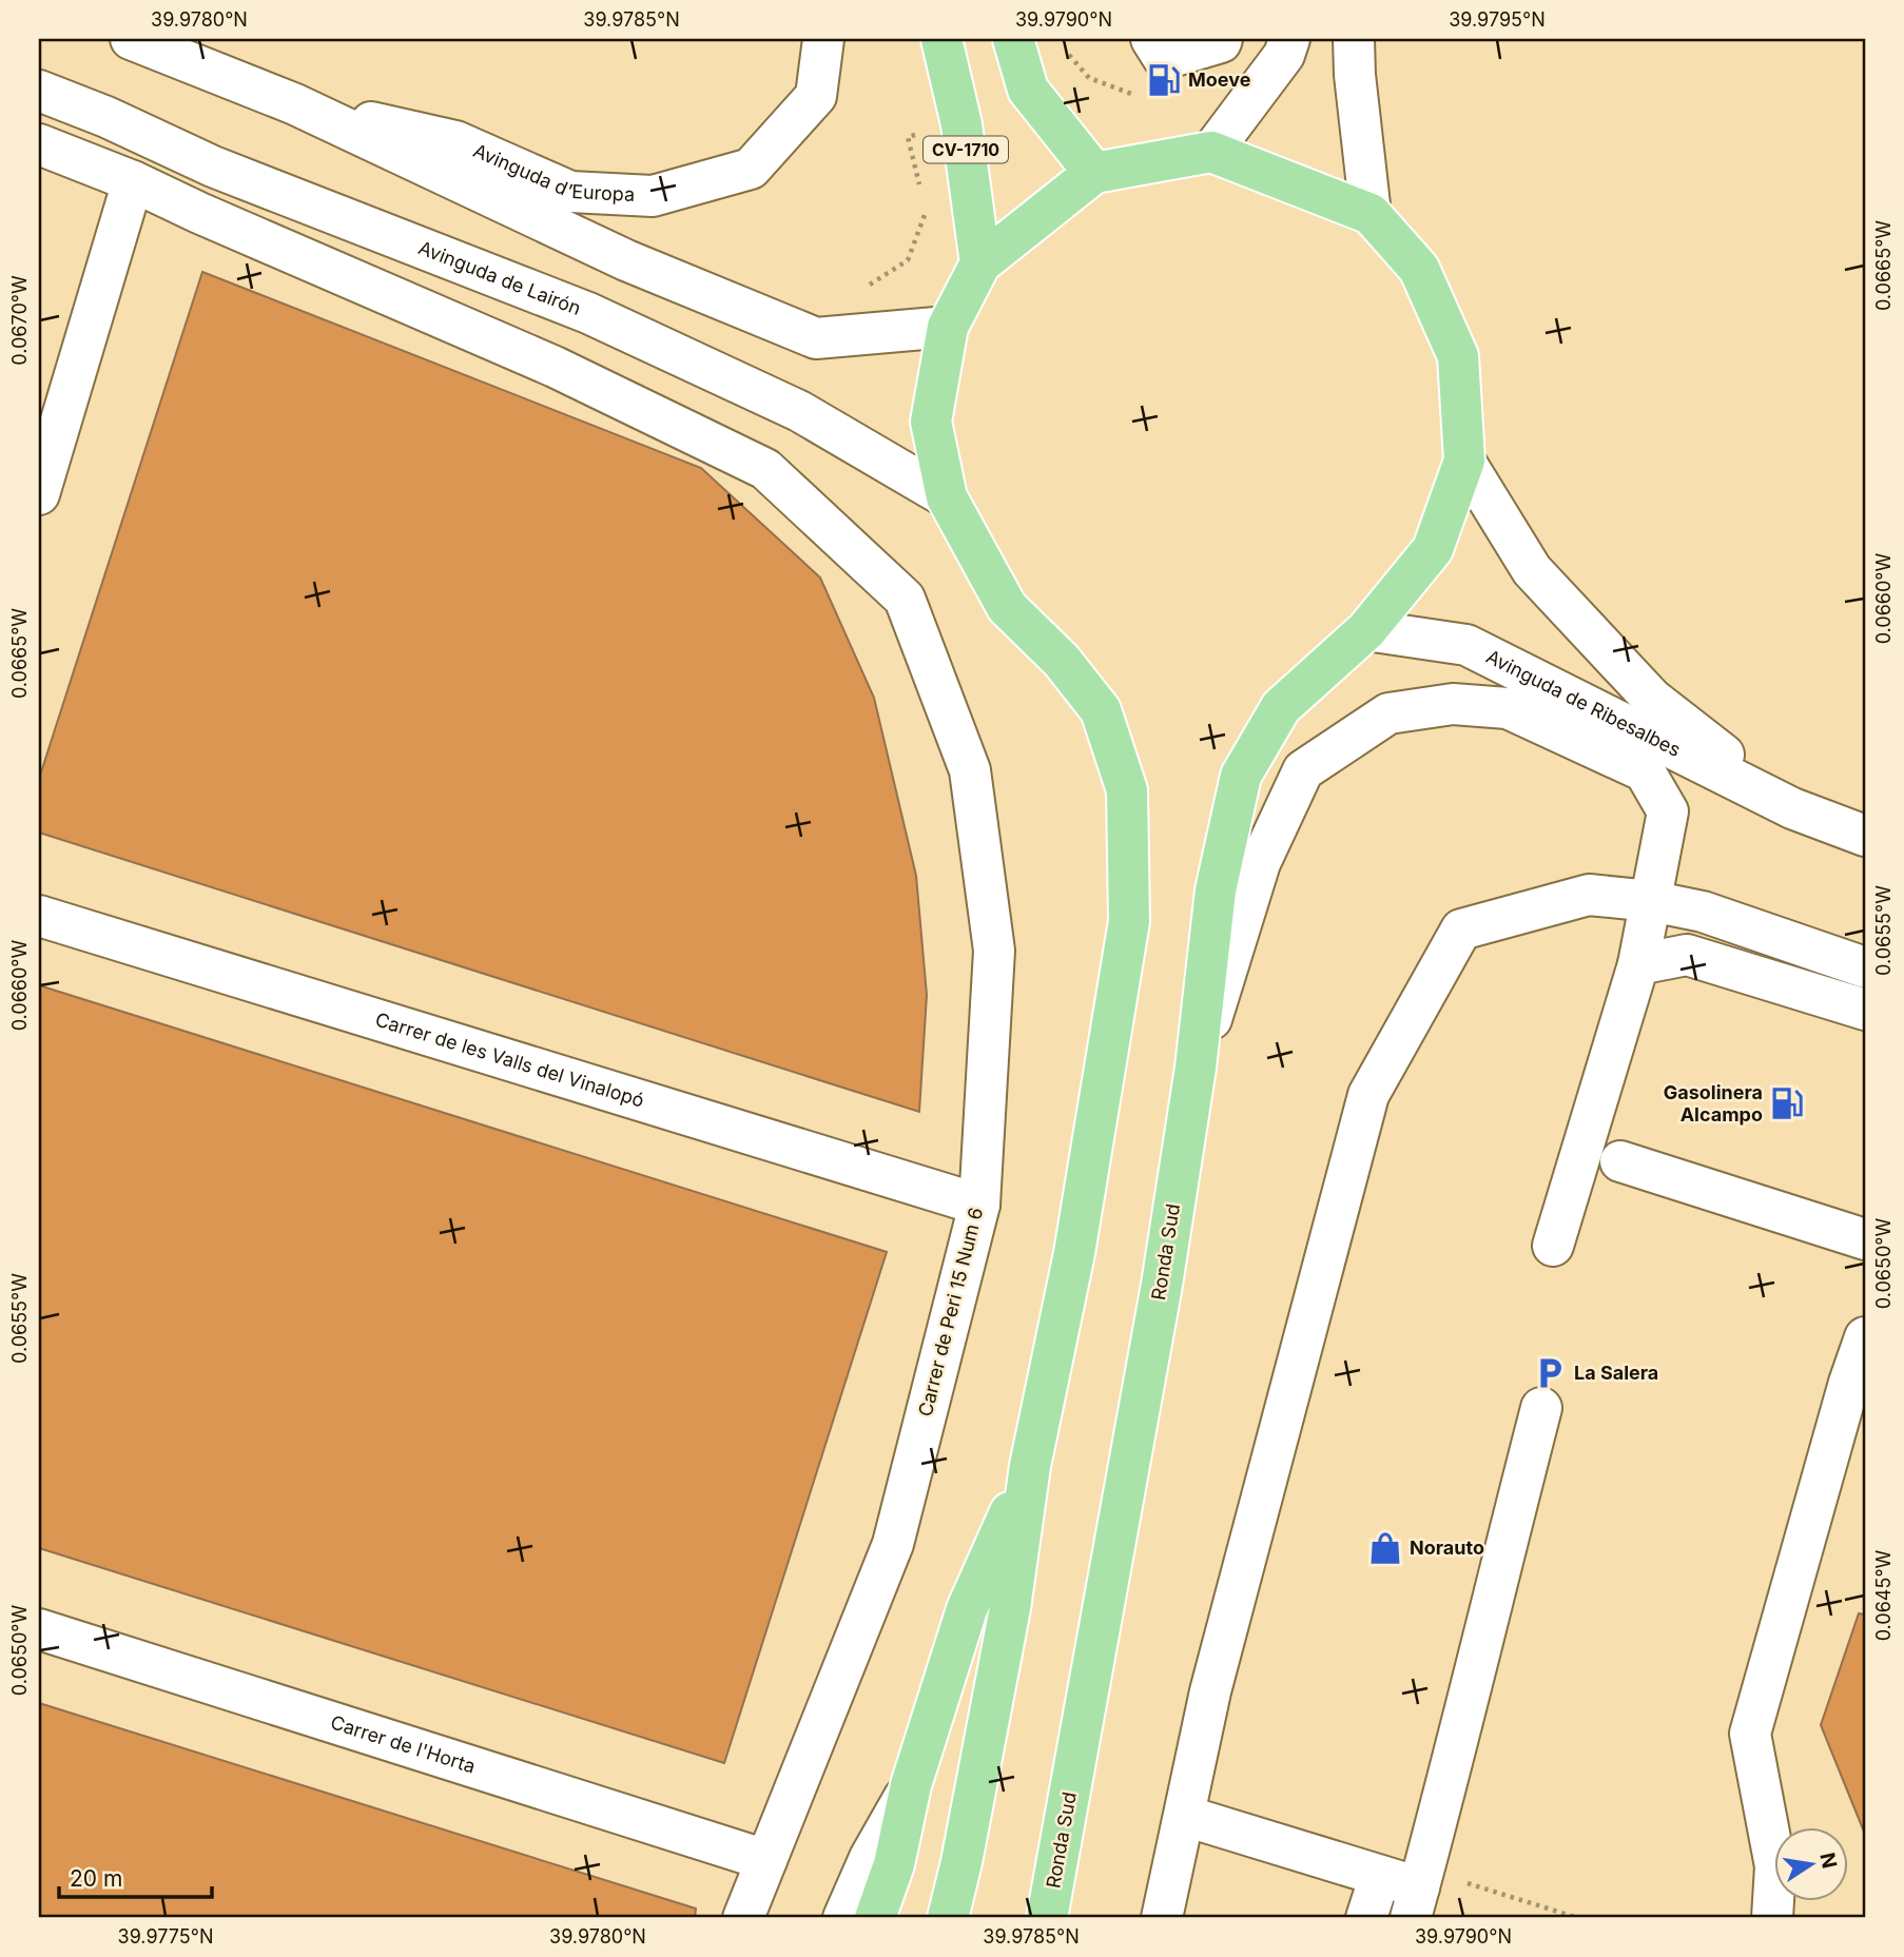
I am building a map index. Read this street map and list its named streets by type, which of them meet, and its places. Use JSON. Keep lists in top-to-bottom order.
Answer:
{
  "streets": {
    "main road": ["CV-1710", "Ronda Sud"],
    "street": [
      "Avinguda d'Europa",
      "Avinguda de Lairón",
      "Avinguda de Ribesalbes",
      "Carrer de les Valls del Vinalopó",
      "Carrer de Peri 15 Num 6",
      "Carrer de l'Horta"
    ]
  },
  "crossings": [
    ["Avinguda de Ribesalbes", "Ronda Sud"],
    ["Carrer de les Valls del Vinalopó", "Carrer de Peri 15 Num 6"],
    ["Carrer de Peri 15 Num 6", "Carrer de l'Horta"]
  ],
  "places": {
    "fuel station": ["Moeve", "Gasolinera Alcampo"],
    "parking": ["La Salera"],
    "shop": ["Norauto"]
  },
  "scale_bar": "20 m",
  "north": "right",
  "coordinates": [
    "39.9780°N",
    "39.9785°N",
    "39.9790°N",
    "39.9795°N",
    "0.0665°W",
    "0.0670°W",
    "0.0660°W",
    "0.0655°W",
    "0.0650°W",
    "0.0645°W",
    "39.9775°N"
  ]
}
